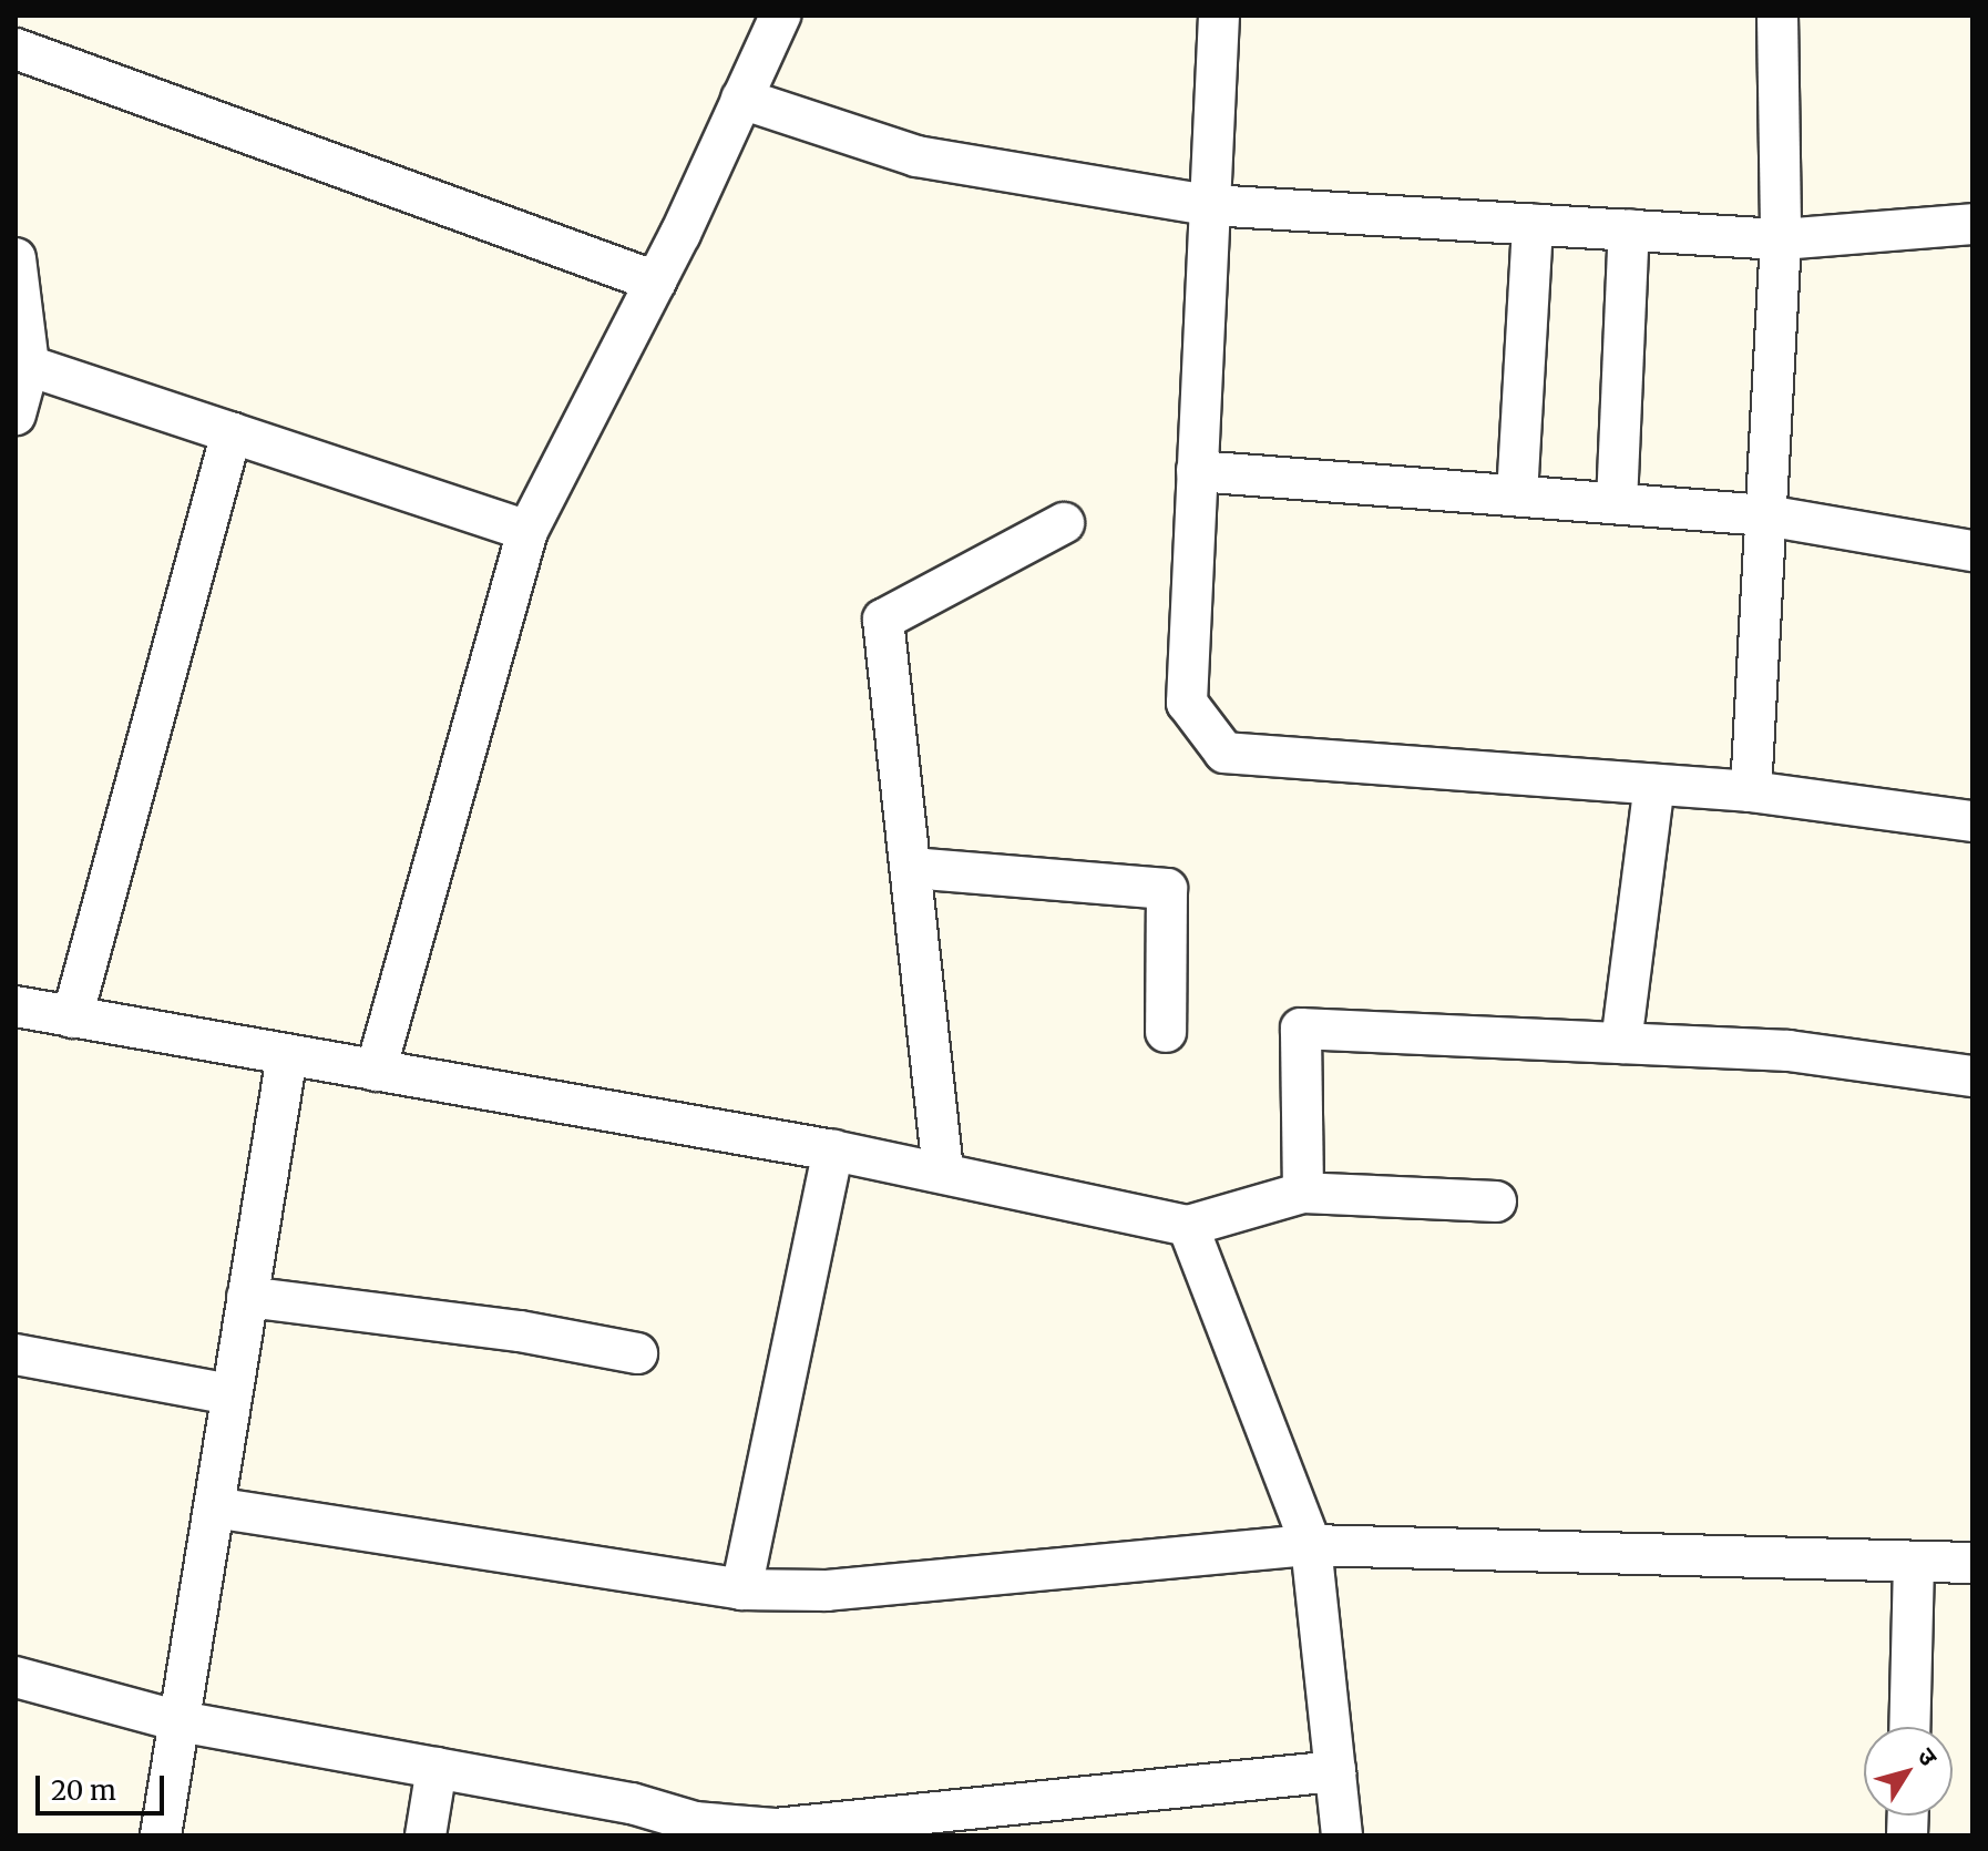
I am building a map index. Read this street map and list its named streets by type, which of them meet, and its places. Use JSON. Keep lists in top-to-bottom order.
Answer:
{
  "scale_bar": "20 m",
  "north": "top right"
}
